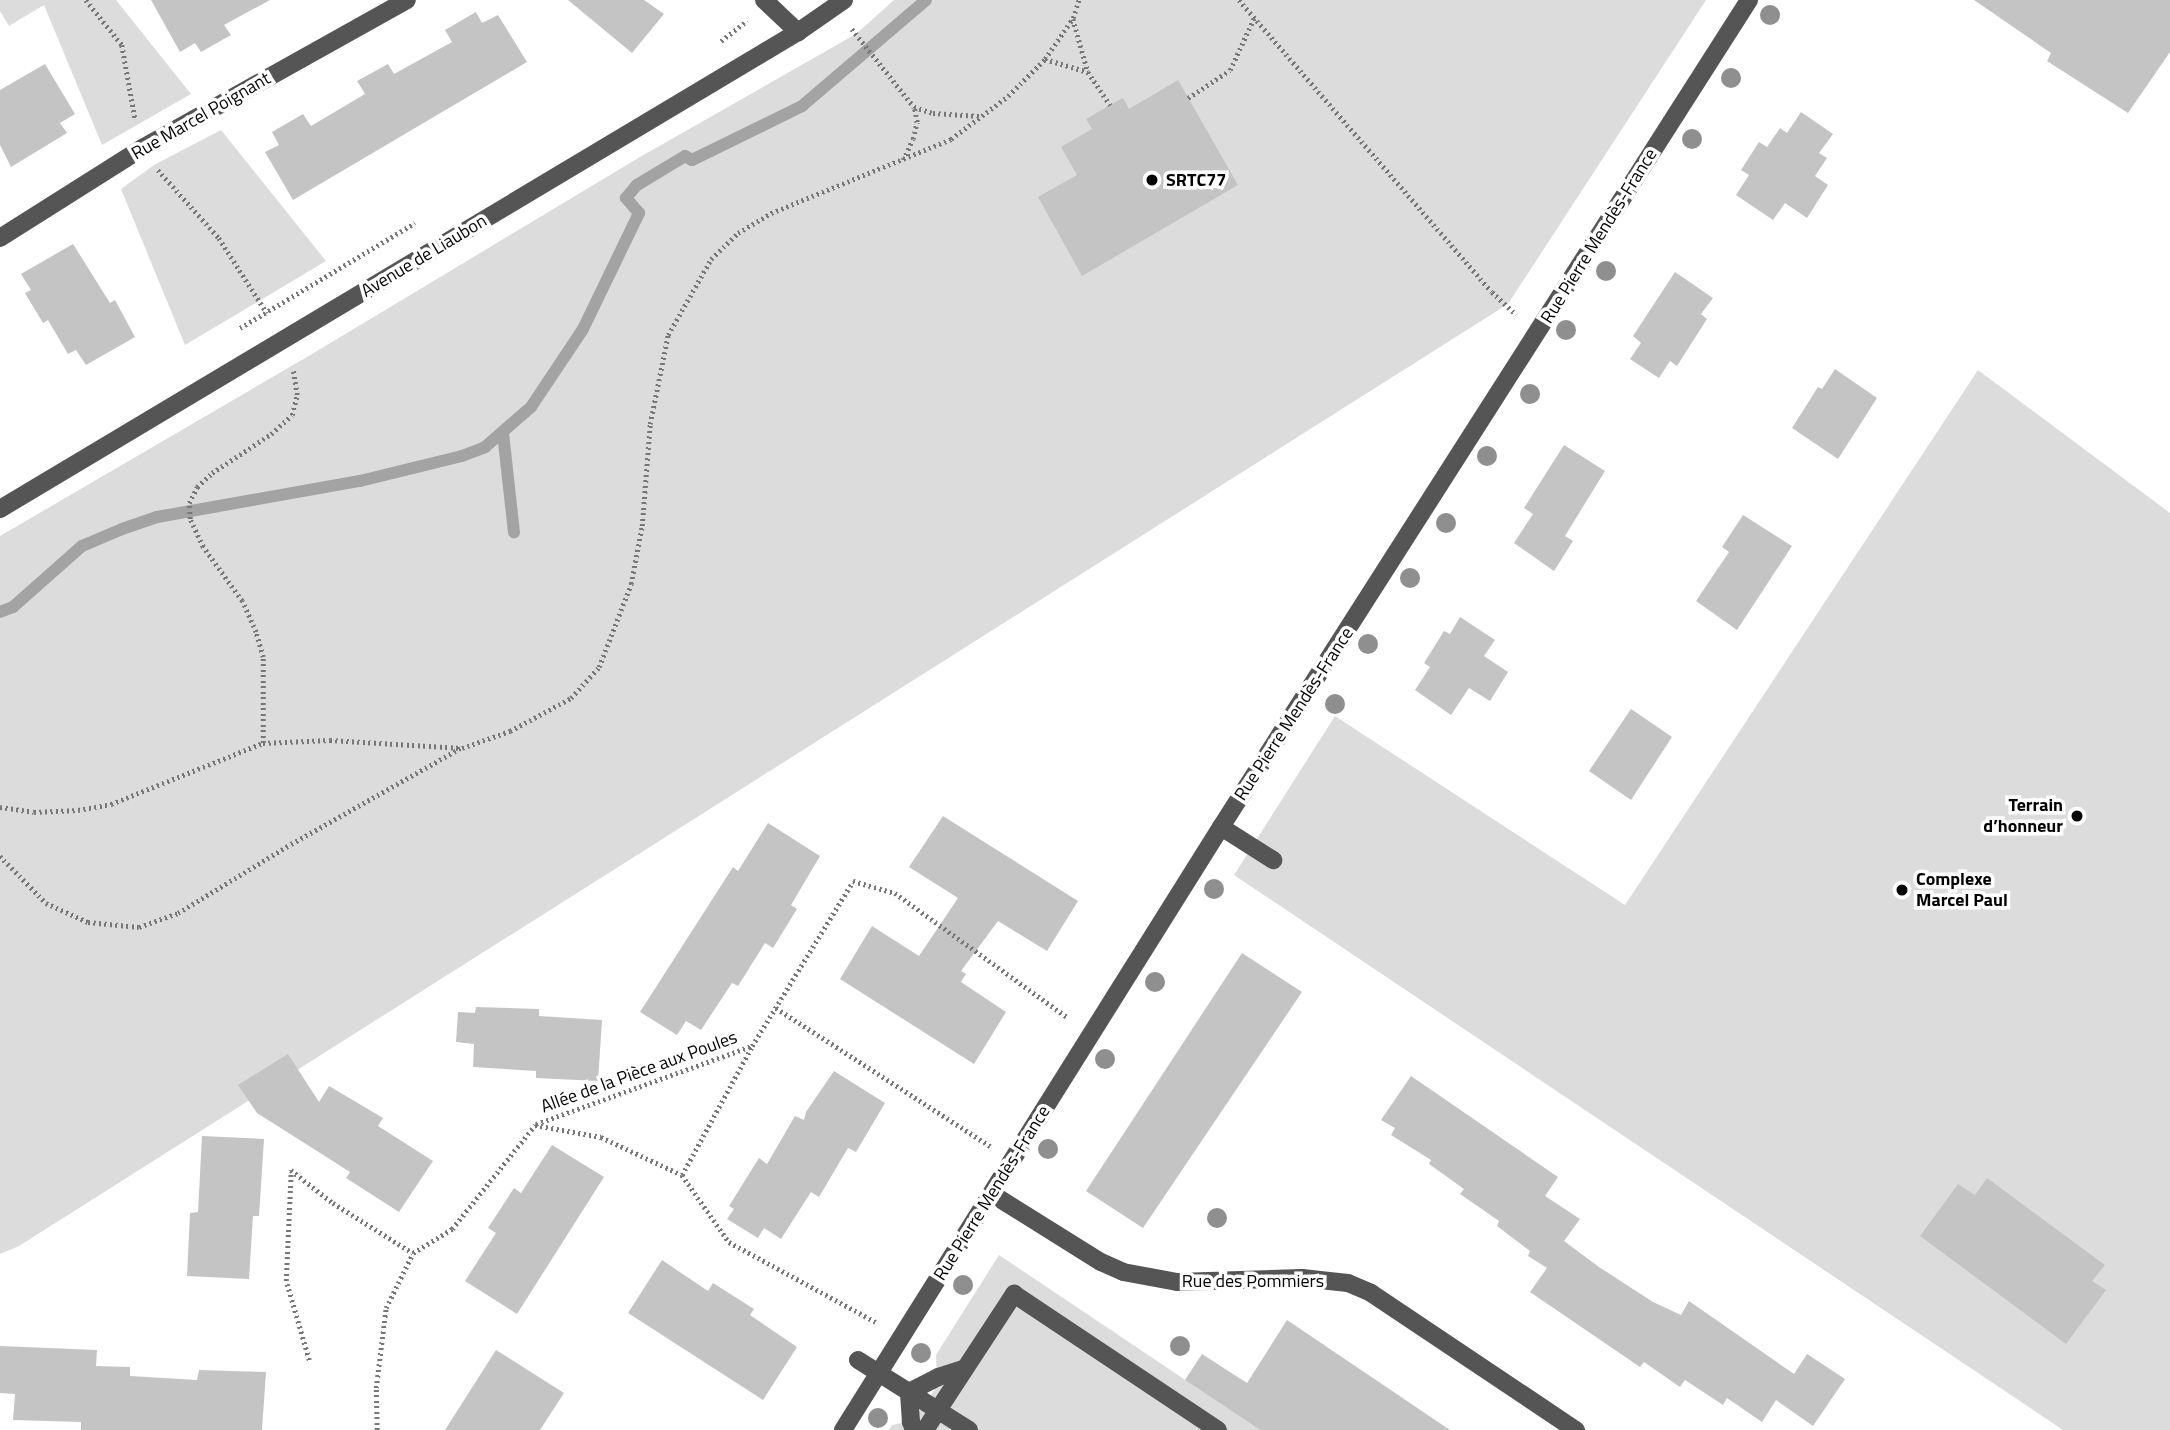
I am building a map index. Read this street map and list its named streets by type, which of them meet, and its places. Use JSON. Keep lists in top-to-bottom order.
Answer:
{
  "streets": {
    "street": [
      "Rue Marcel Poignant",
      "Rue Pierre Mendès-France",
      "Avenue de Liaubon",
      "Rue des Pommiers"
    ],
    "path": ["Allée de la Pièce aux Poules"]
  },
  "crossings": [
    ["Rue Pierre Mendès-France", "Rue des Pommiers"]
  ],
  "places": ["SRTC77", "Terrain d’honneur", "Complexe Marcel Paul"]
}
